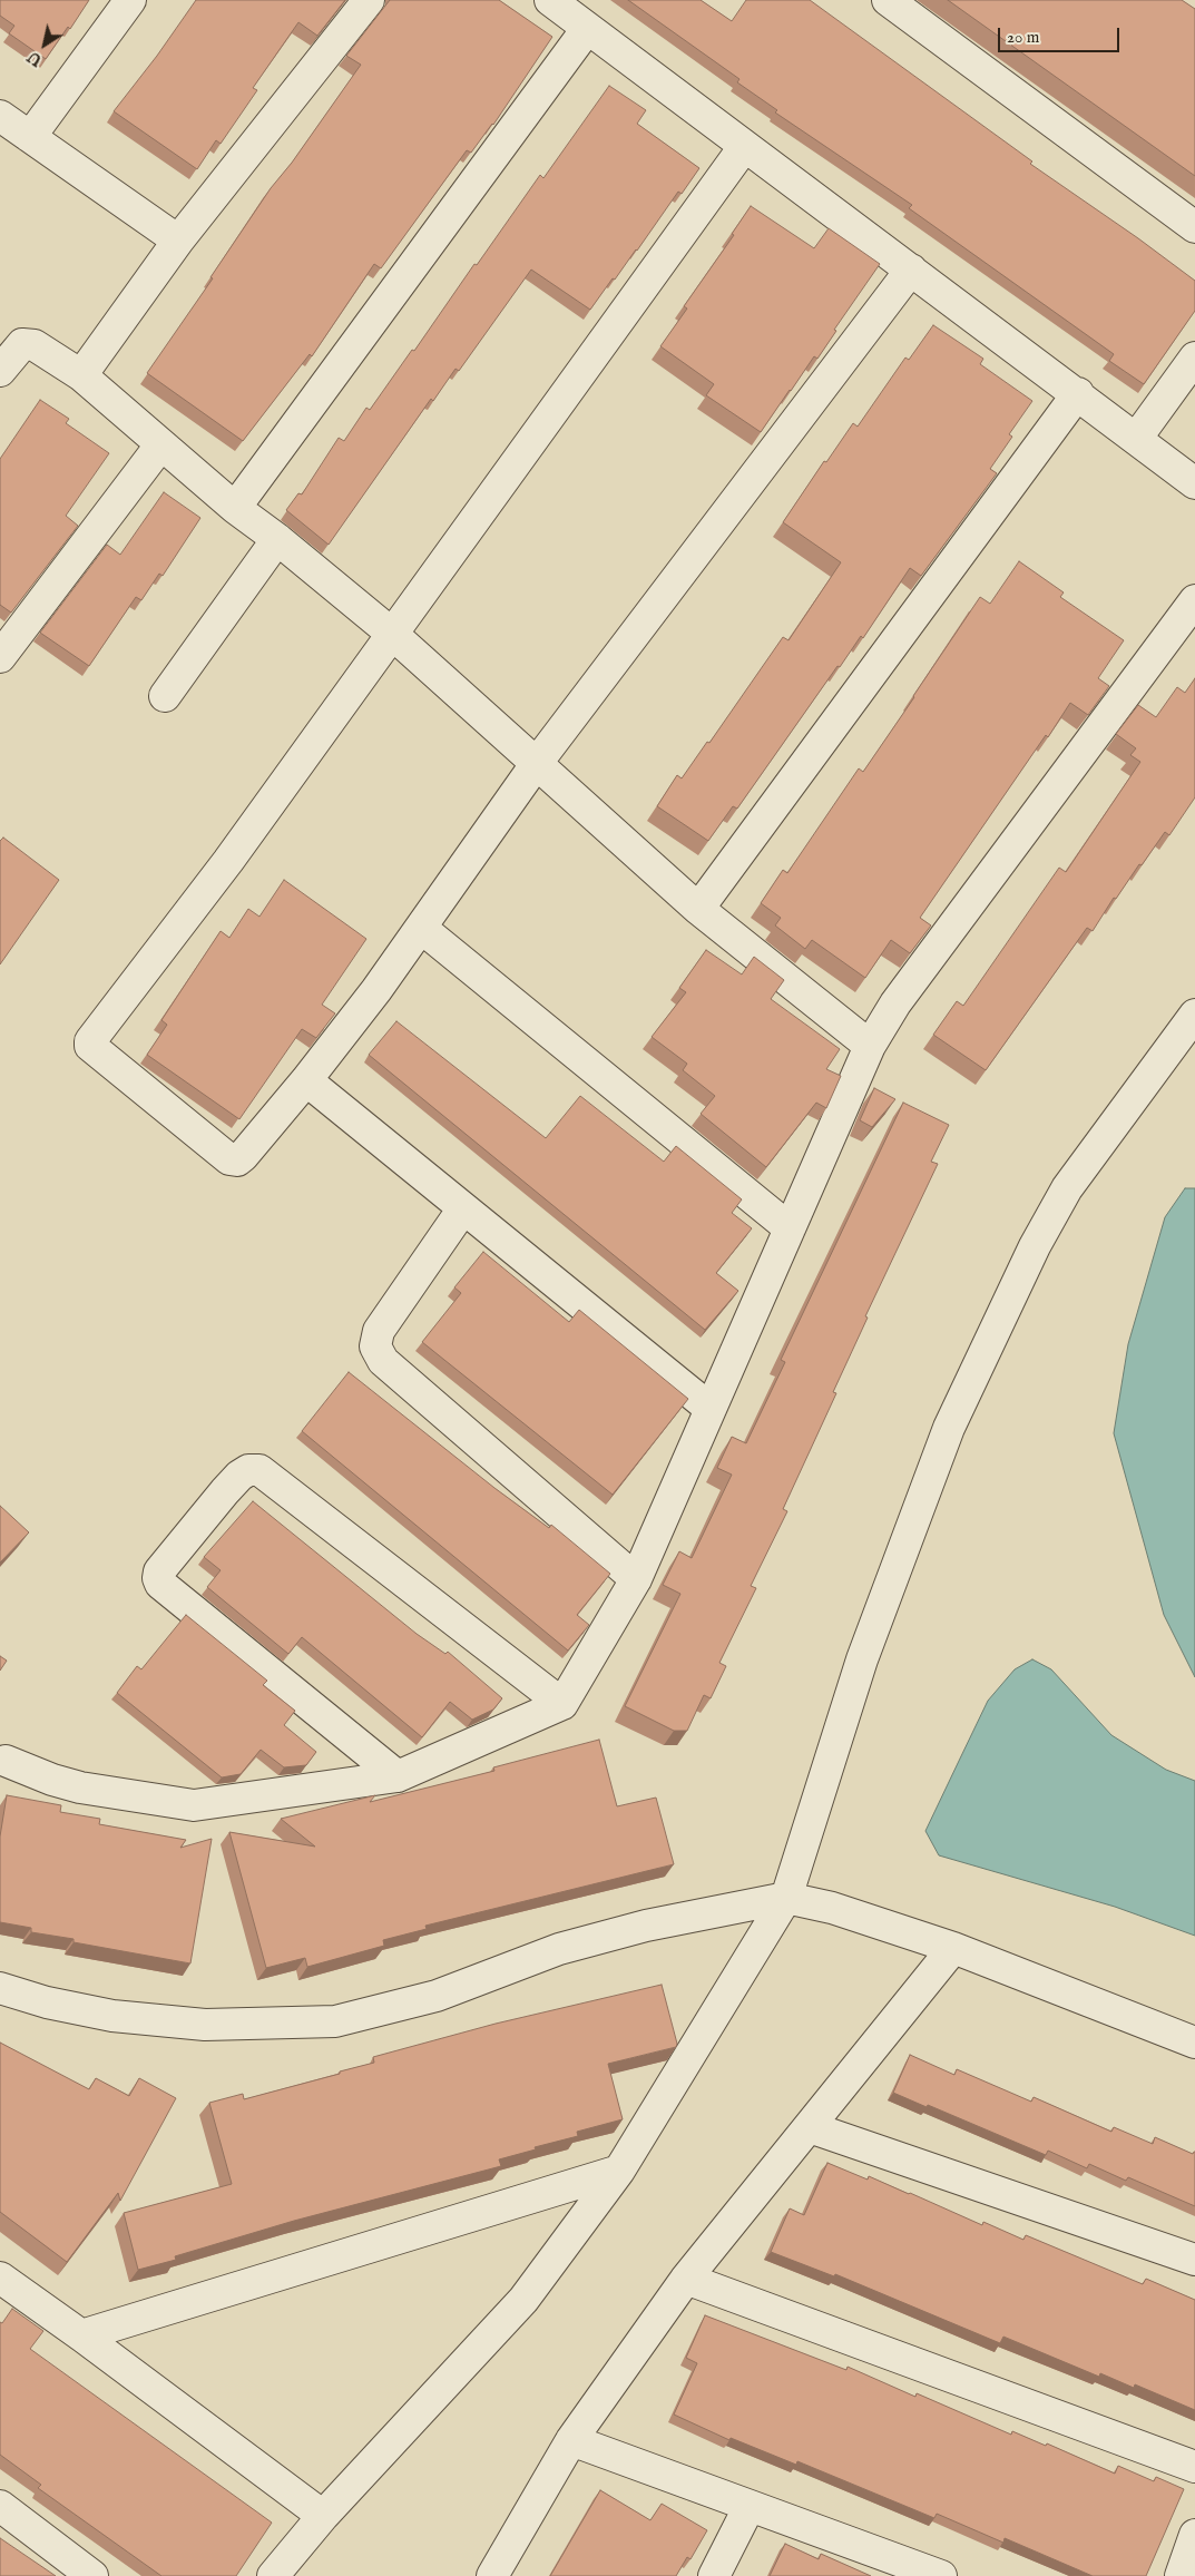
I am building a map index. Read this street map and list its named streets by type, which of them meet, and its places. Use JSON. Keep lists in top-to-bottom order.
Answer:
{
  "scale_bar": "20 m",
  "north": "bottom left"
}
